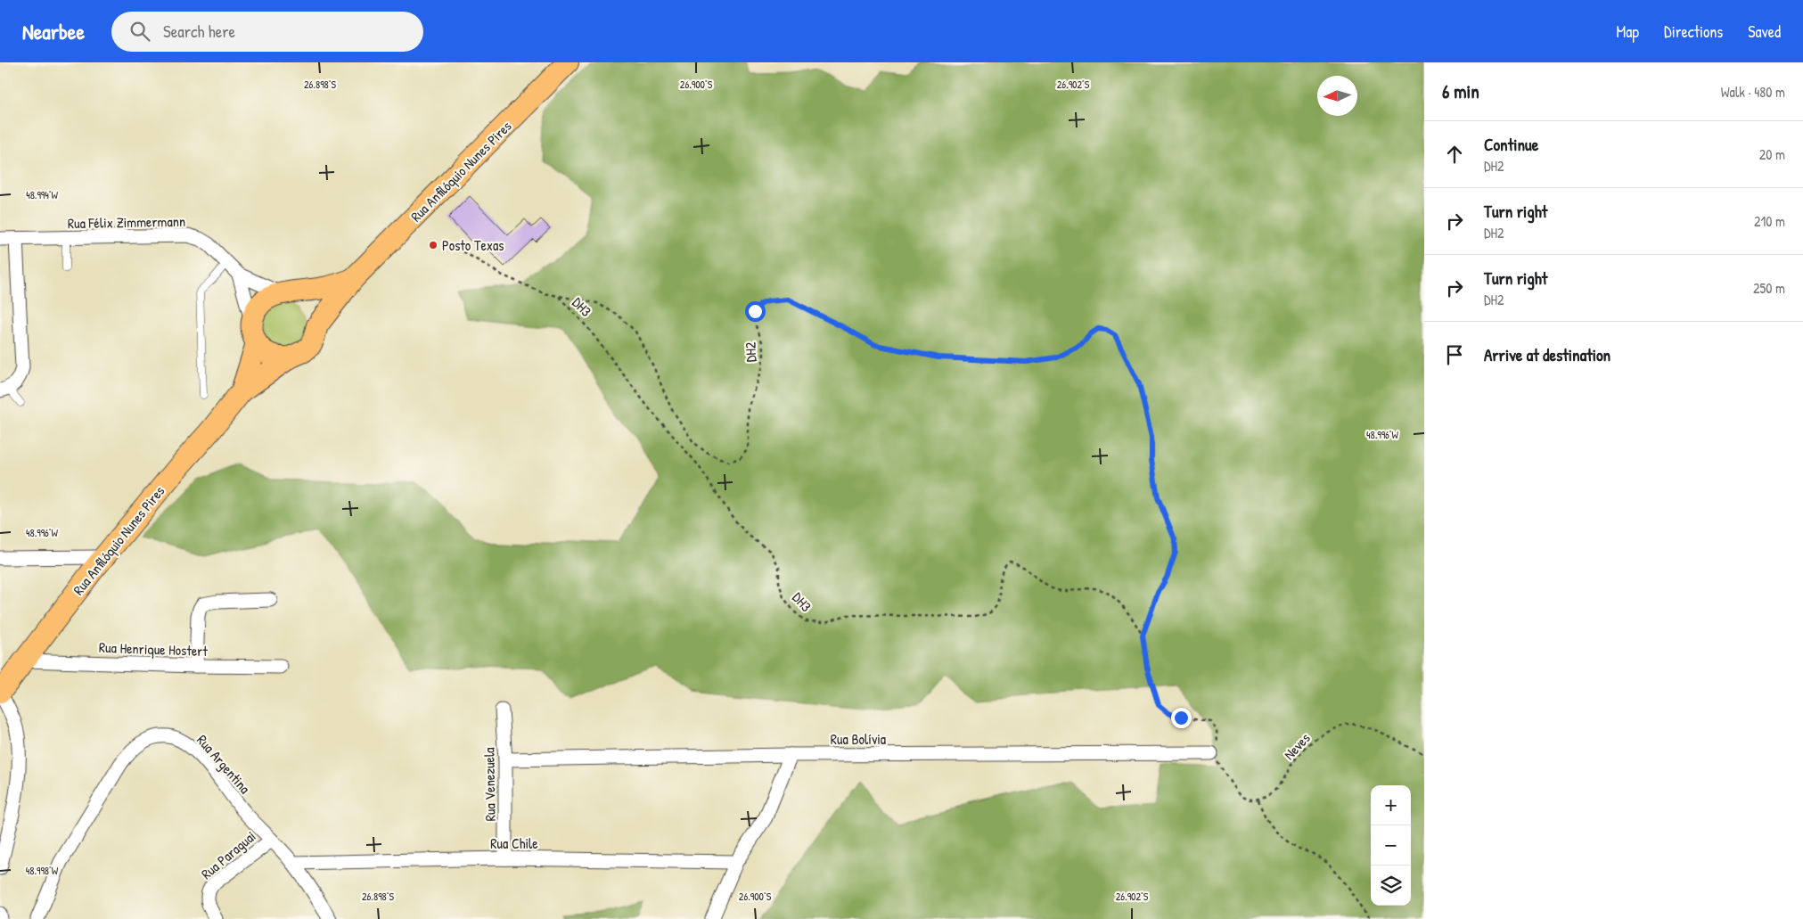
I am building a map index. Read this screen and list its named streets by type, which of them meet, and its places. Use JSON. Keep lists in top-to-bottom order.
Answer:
{
  "streets": {
    "main road": ["Rua Anfilóquio Nunes Pires"],
    "street": [
      "Rua Félix Zimmermann",
      "Rua Henrique Hostert",
      "Rua Bolívia",
      "Rua Argentina",
      "Rua Venezuela",
      "Rua Chile",
      "Rua Paraguai"
    ],
    "path": ["DH3", "DH2", "Neves"]
  },
  "crossings": [
    ["Rua Anfilóquio Nunes Pires", "Rua Félix Zimmermann"],
    ["Rua Anfilóquio Nunes Pires", "Rua Henrique Hostert"],
    ["DH3", "DH2"],
    ["DH2", "Rua Bolívia"],
    ["Rua Bolívia", "Rua Venezuela"],
    ["Rua Argentina", "Rua Chile"],
    ["Rua Argentina", "Rua Paraguai"],
    ["Rua Venezuela", "Rua Chile"]
  ],
  "places": ["Posto Texas"],
  "north": "left",
  "page": {
    "header": "Nearbee",
    "search": "Search here",
    "nav": ["Map", "Directions", "Saved"],
    "heading": ["6 min", "Walk · 480 m"],
    "list": [
      ["Continue", "DH2", "20 m"],
      ["Turn right", "DH2", "210 m"],
      ["Turn right", "DH2", "250 m"],
      "Arrive at destination"
    ],
    "map_buttons": ["+", "−"]
  },
  "coordinates": [
    "26.898°S",
    "26.900°S",
    "26.902°S",
    "48.994°W",
    "48.996°W",
    "48.998°W"
  ]
}
